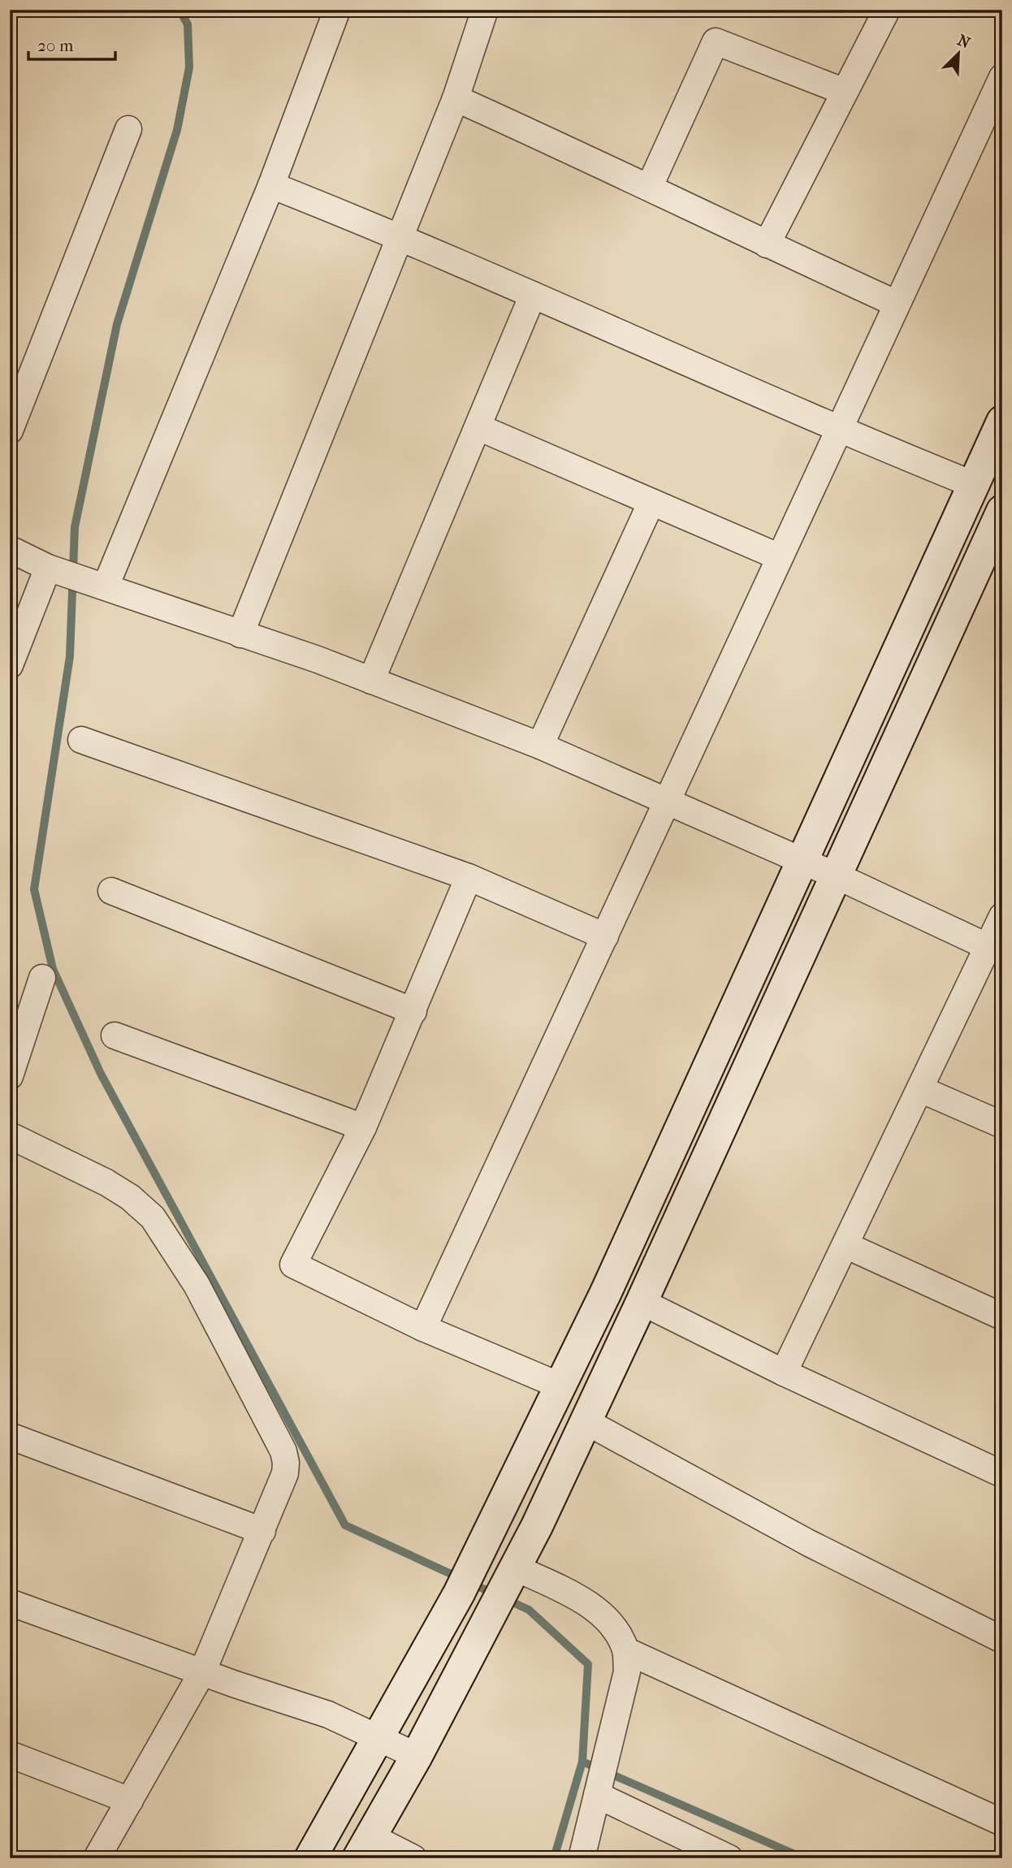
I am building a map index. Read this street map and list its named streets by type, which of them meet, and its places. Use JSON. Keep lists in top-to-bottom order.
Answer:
{
  "scale_bar": "20 m",
  "north": "top right"
}
